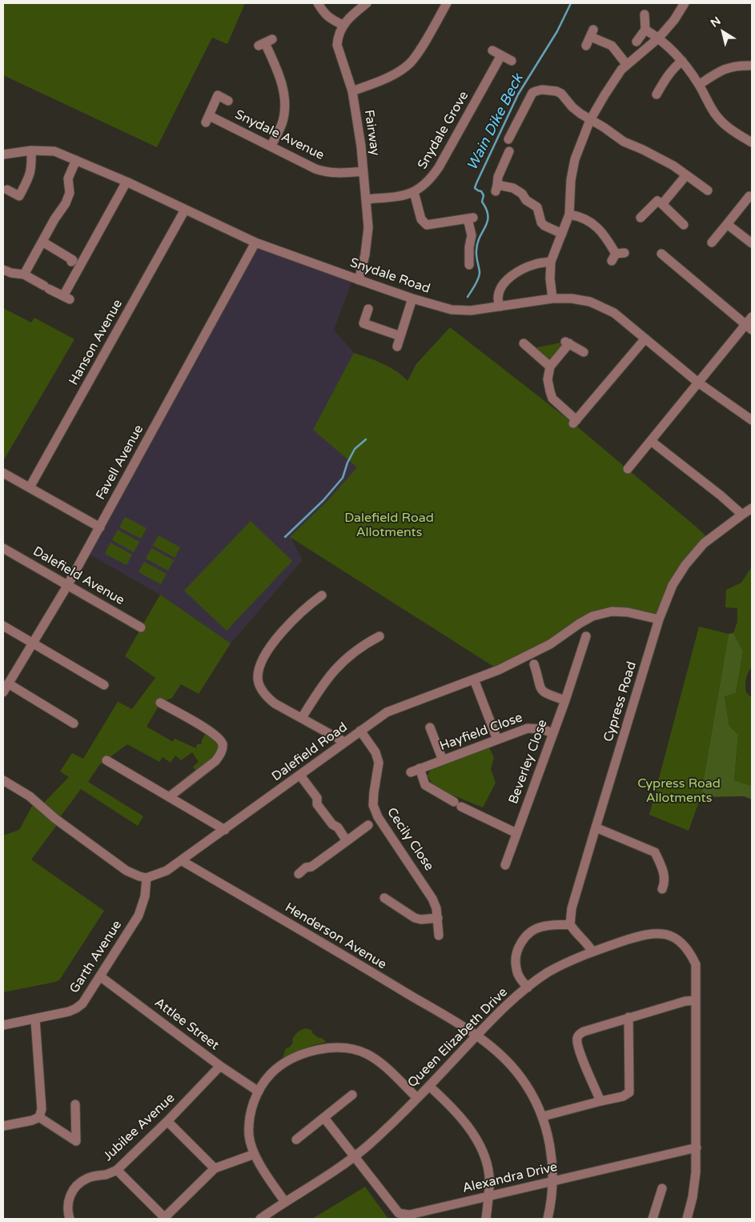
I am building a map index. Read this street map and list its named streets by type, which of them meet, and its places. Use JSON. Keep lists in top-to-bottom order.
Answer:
{
  "streets": {
    "street": [
      "Snydale Grove",
      "Fairway",
      "Snydale Avenue",
      "Snydale Road",
      "Hanson Avenue",
      "Favell Avenue",
      "Dalefield Avenue",
      "Cypress Road",
      "Hayfield Close",
      "Dalefield Road",
      "Beverley Close",
      "Cecily Close",
      "Henderson Avenue",
      "Garth Avenue",
      "Attlee Street",
      "Queen Elizabeth Drive",
      "Jubilee Avenue",
      "Alexandra Drive"
    ]
  },
  "crossings": [
    ["Snydale Grove", "Fairway"],
    ["Fairway", "Snydale Avenue"],
    ["Fairway", "Snydale Road"],
    ["Snydale Road", "Hanson Avenue"],
    ["Snydale Road", "Favell Avenue"],
    ["Favell Avenue", "Dalefield Avenue"],
    ["Cypress Road", "Dalefield Road"],
    ["Hayfield Close", "Beverley Close"],
    ["Dalefield Road", "Cecily Close"],
    ["Dalefield Road", "Henderson Avenue"],
    ["Dalefield Road", "Garth Avenue"],
    ["Henderson Avenue", "Queen Elizabeth Drive"],
    ["Henderson Avenue", "Alexandra Drive"],
    ["Garth Avenue", "Attlee Street"],
    ["Attlee Street", "Jubilee Avenue"],
    ["Queen Elizabeth Drive", "Alexandra Drive"]
  ],
  "water": ["Wain Dike Beck"],
  "parks": ["Dalefield Road Allotments", "Cypress Road Allotments"],
  "north": "top left"
}
